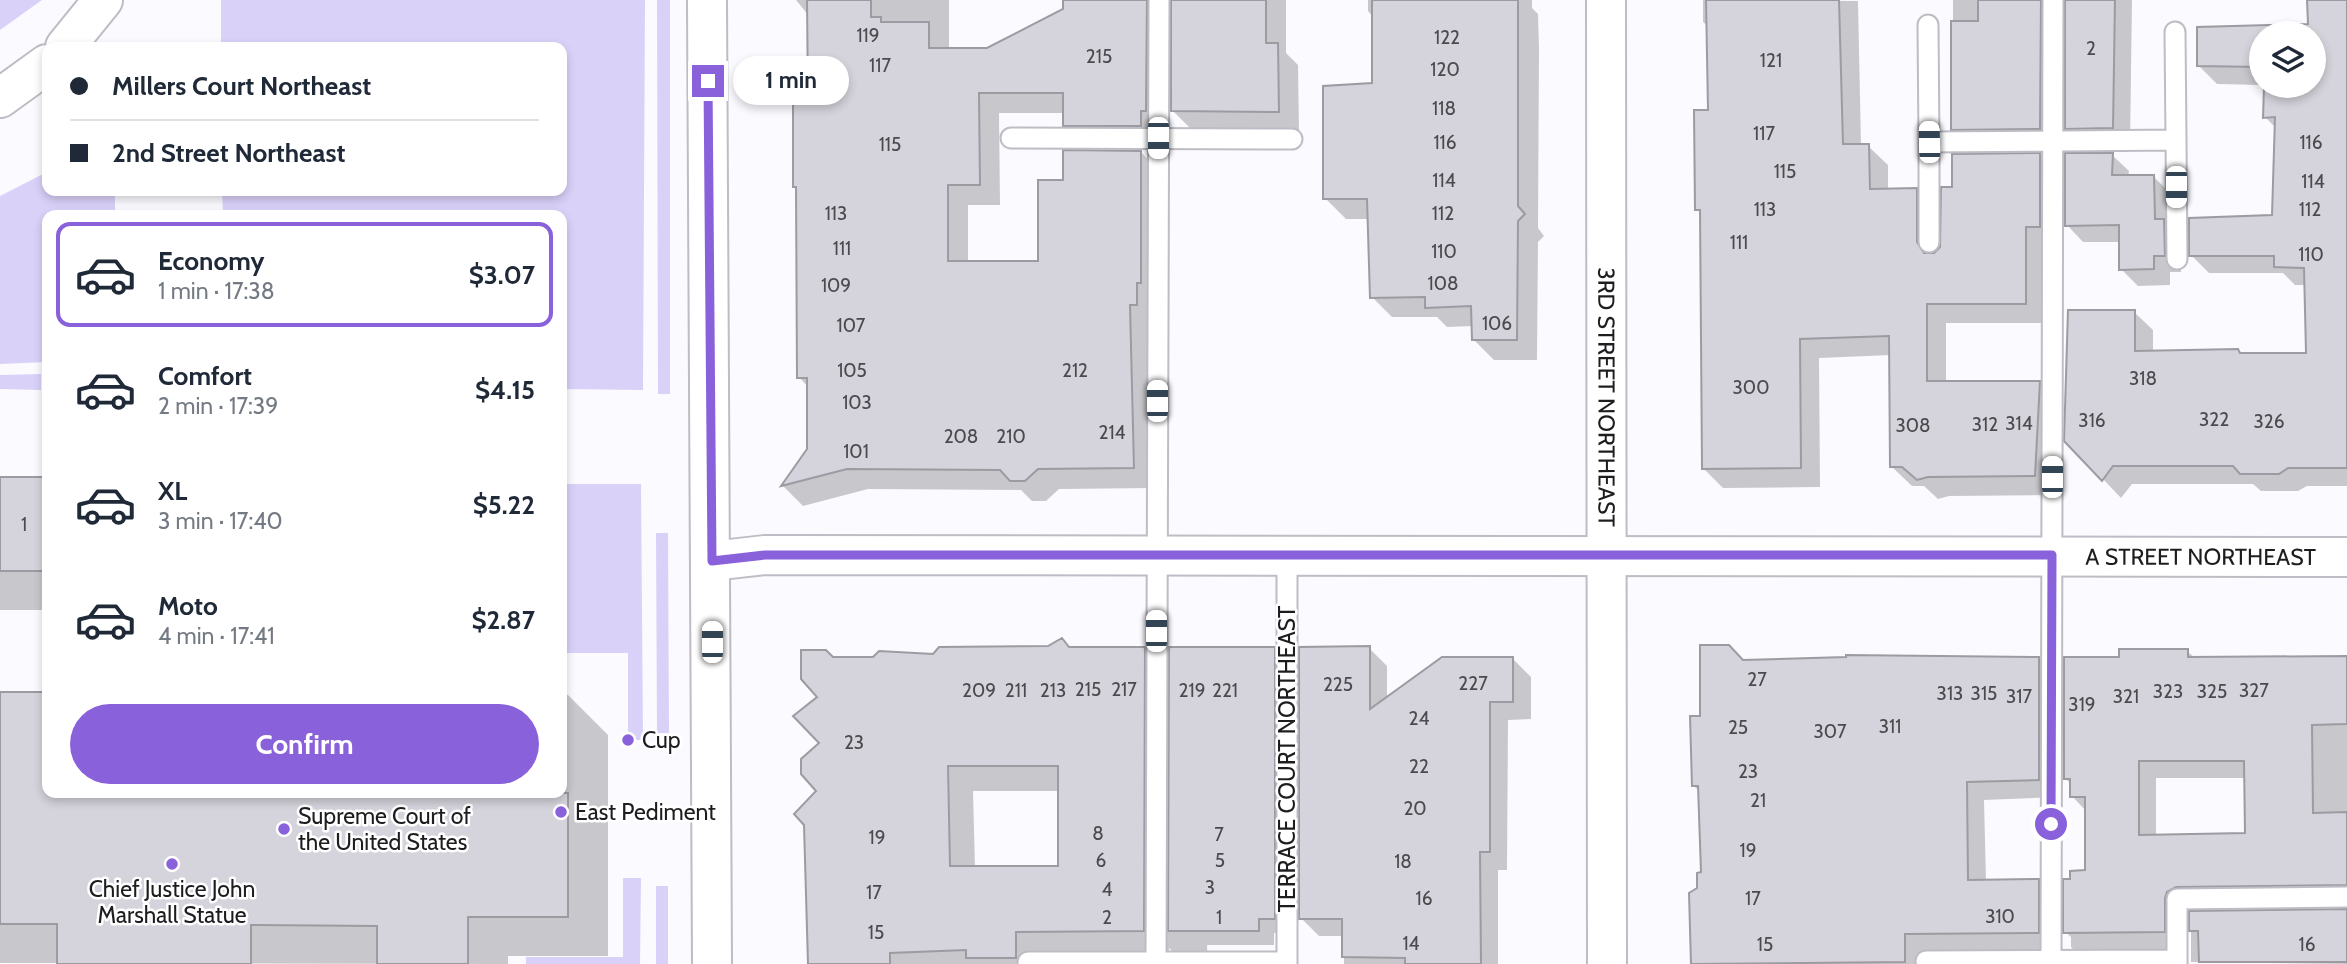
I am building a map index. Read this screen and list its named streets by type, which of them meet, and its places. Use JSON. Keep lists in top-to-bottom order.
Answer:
{
  "streets": {
    "street": ["3RD STREET NORTHEAST", "A STREET NORTHEAST"],
    "lane": ["TERRACE COURT NORTHEAST"]
  },
  "crossings": [
    ["3RD STREET NORTHEAST", "A STREET NORTHEAST"],
    ["A STREET NORTHEAST", "TERRACE COURT NORTHEAST"]
  ],
  "places": [
    "Cup",
    "East Pediment",
    "Supreme Court of the United States",
    "Chief Justice John Marshall Statue"
  ],
  "house_numbers": [
    "119",
    "122",
    "2",
    "215",
    "121",
    "117",
    "120",
    "118",
    "117",
    "116",
    "116",
    "115",
    "115",
    "114",
    "114",
    "113",
    "112",
    "113",
    "112",
    "111",
    "111",
    "110",
    "110",
    "108",
    "109",
    "106",
    "107",
    "105",
    "212",
    "318",
    "300",
    "103",
    "322",
    "316",
    "326",
    "314",
    "312",
    "308",
    "214",
    "208",
    "210",
    "101",
    "1",
    "27",
    "227",
    "225",
    "215",
    "217",
    "209",
    "211",
    "213",
    "219",
    "221",
    "327",
    "323",
    "325",
    "313",
    "315",
    "317",
    "321",
    "319",
    "24",
    "311",
    "25",
    "307",
    "23",
    "22",
    "23",
    "21",
    "20",
    "8",
    "7",
    "19",
    "19",
    "6",
    "5",
    "18",
    "3",
    "4",
    "17",
    "16",
    "17",
    "310",
    "2",
    "1",
    "15",
    "14",
    "15",
    "16"
  ],
  "page": {
    "banner": ["Millers Court Northeast", "2nd Street Northeast"],
    "bubble": "1 min",
    "list": [
      {
        "name": "Economy",
        "note": "1 min · 17:38",
        "value": "$3.07"
      },
      {
        "name": "Comfort",
        "note": "2 min · 17:39",
        "value": "$4.15"
      },
      {
        "name": "XL",
        "note": "3 min · 17:40",
        "value": "$5.22"
      },
      {
        "name": "Moto",
        "note": "4 min · 17:41",
        "value": "$2.87"
      }
    ],
    "buttons": "Confirm"
  }
}
